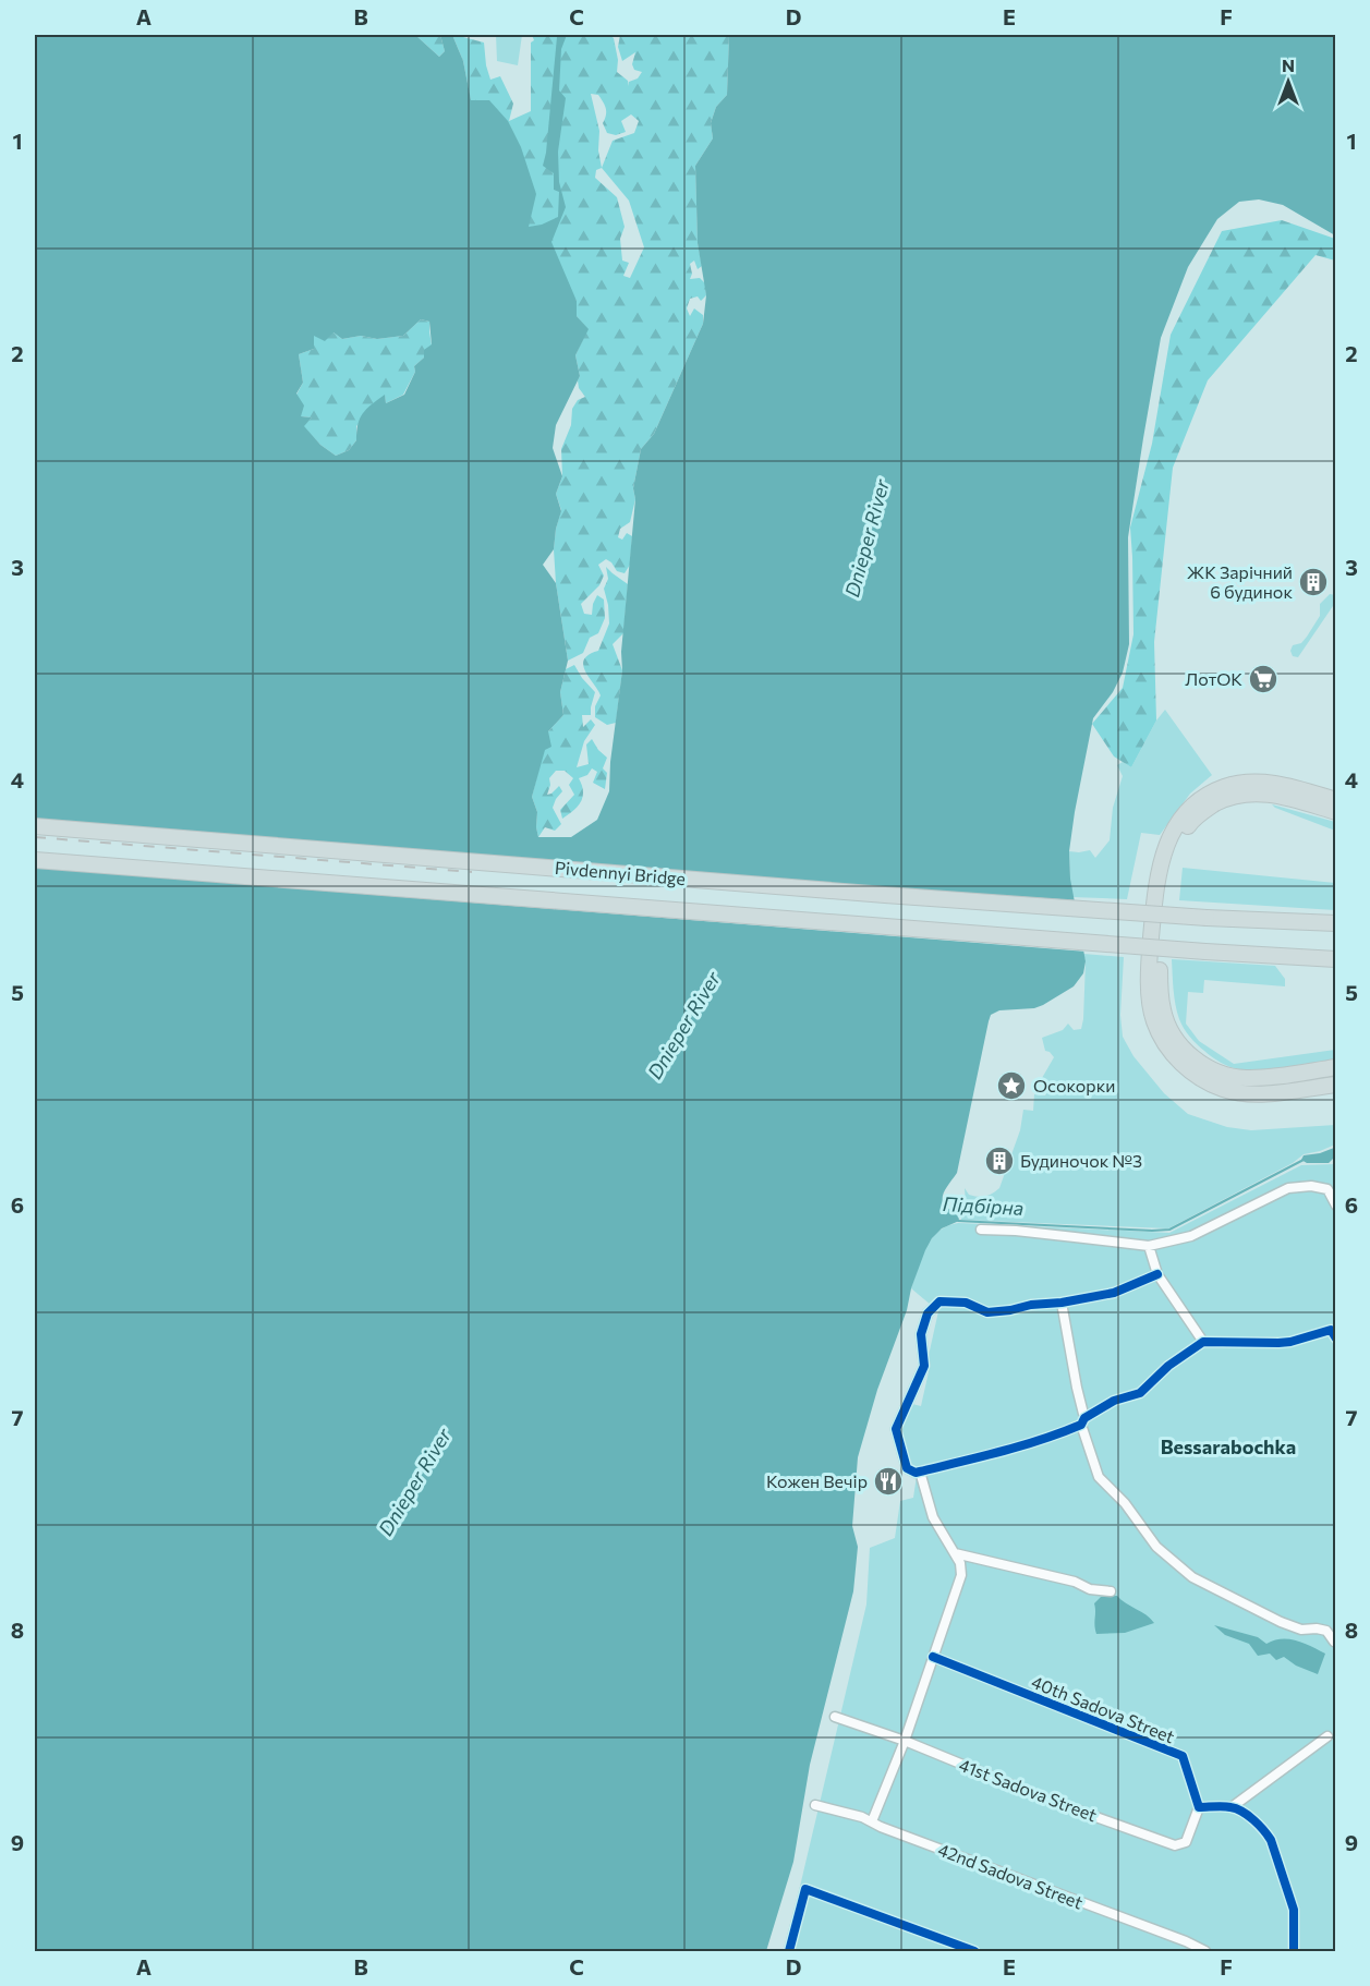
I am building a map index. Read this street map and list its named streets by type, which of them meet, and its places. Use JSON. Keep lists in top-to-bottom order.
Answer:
{
  "streets": {
    "highway": ["Pivdennyi Bridge"],
    "street": ["40th Sadova Street", "41st Sadova Street", "42nd Sadova Street"]
  },
  "crossings": [
    ["40th Sadova Street", "41st Sadova Street"]
  ],
  "districts": ["Bessarabochka"],
  "water": ["Dnieper River", "Підбірна"],
  "places": {
    "building": ["ЖК Зарічний 6 будинок", "Будиночок №3"],
    "supermarket": ["ЛотОК"],
    "place": ["Осокорки"],
    "restaurant": ["Кожен Вечір"]
  },
  "north": "top",
  "grid": {
    "columns": [
      "A",
      "B",
      "C",
      "D",
      "E",
      "F"
    ],
    "rows": [
      "1",
      "2",
      "3",
      "4",
      "5",
      "6",
      "7",
      "8",
      "9"
    ]
  }
}
